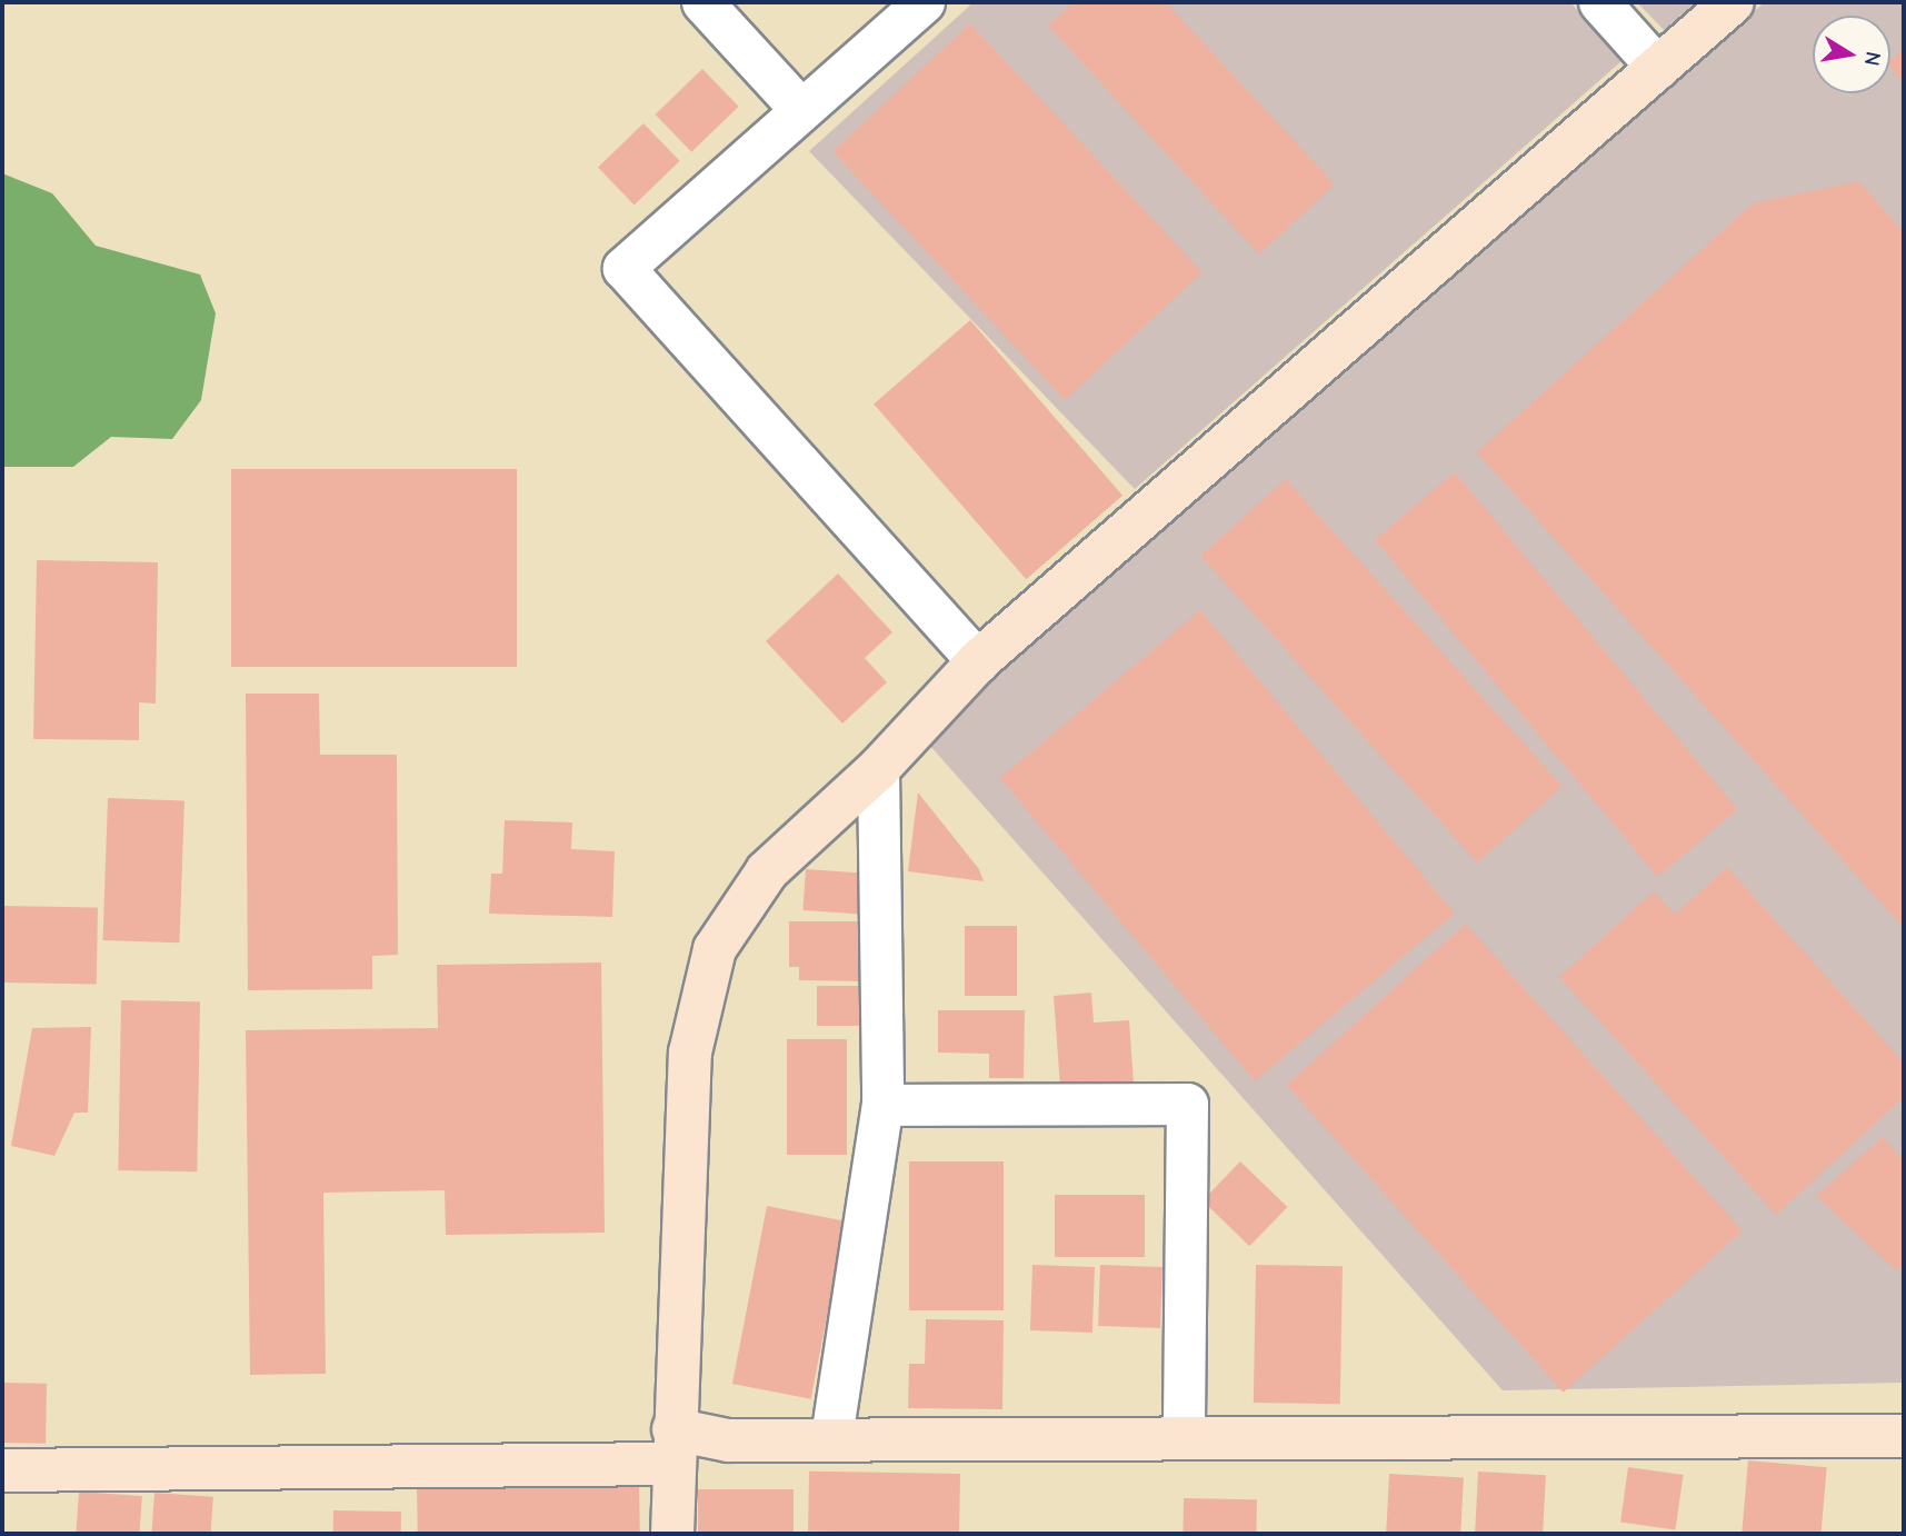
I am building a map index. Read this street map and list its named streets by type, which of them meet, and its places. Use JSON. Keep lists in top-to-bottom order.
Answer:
{
  "north": "right"
}
